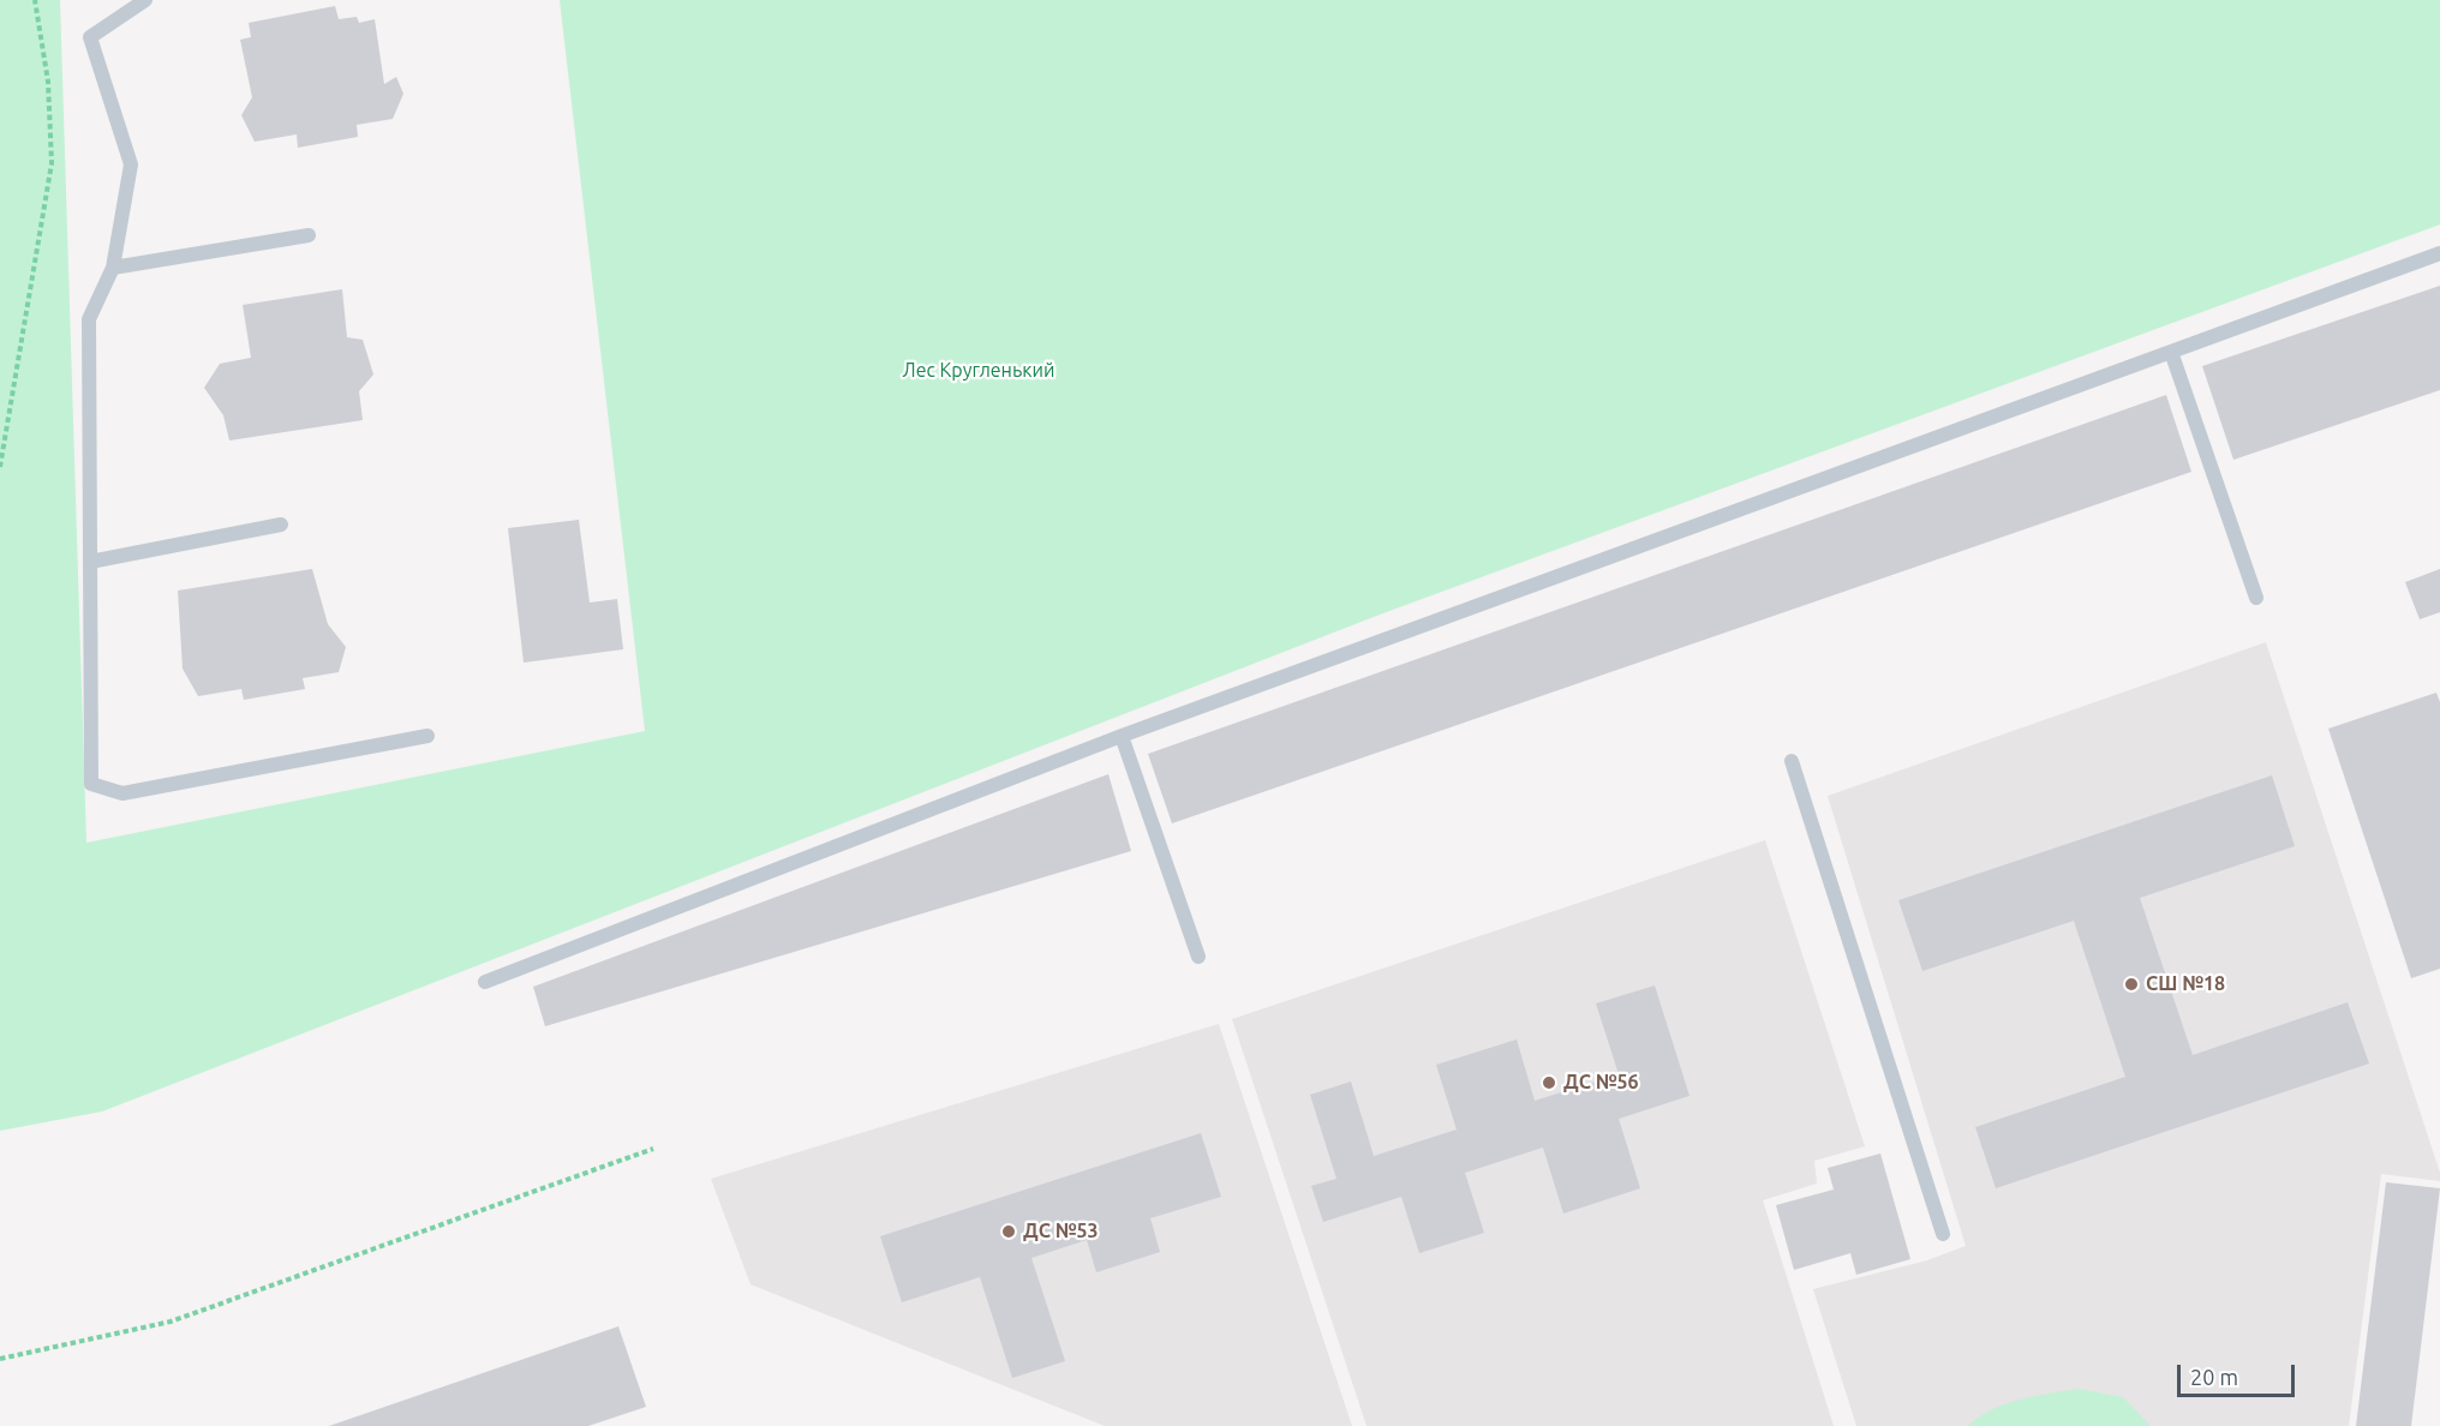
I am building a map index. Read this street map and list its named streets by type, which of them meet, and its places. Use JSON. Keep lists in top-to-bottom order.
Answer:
{
  "parks": ["Лес Кругленький"],
  "places": ["СШ №18", "ДС №56", "ДС №53"],
  "scale_bar": "20 m"
}
